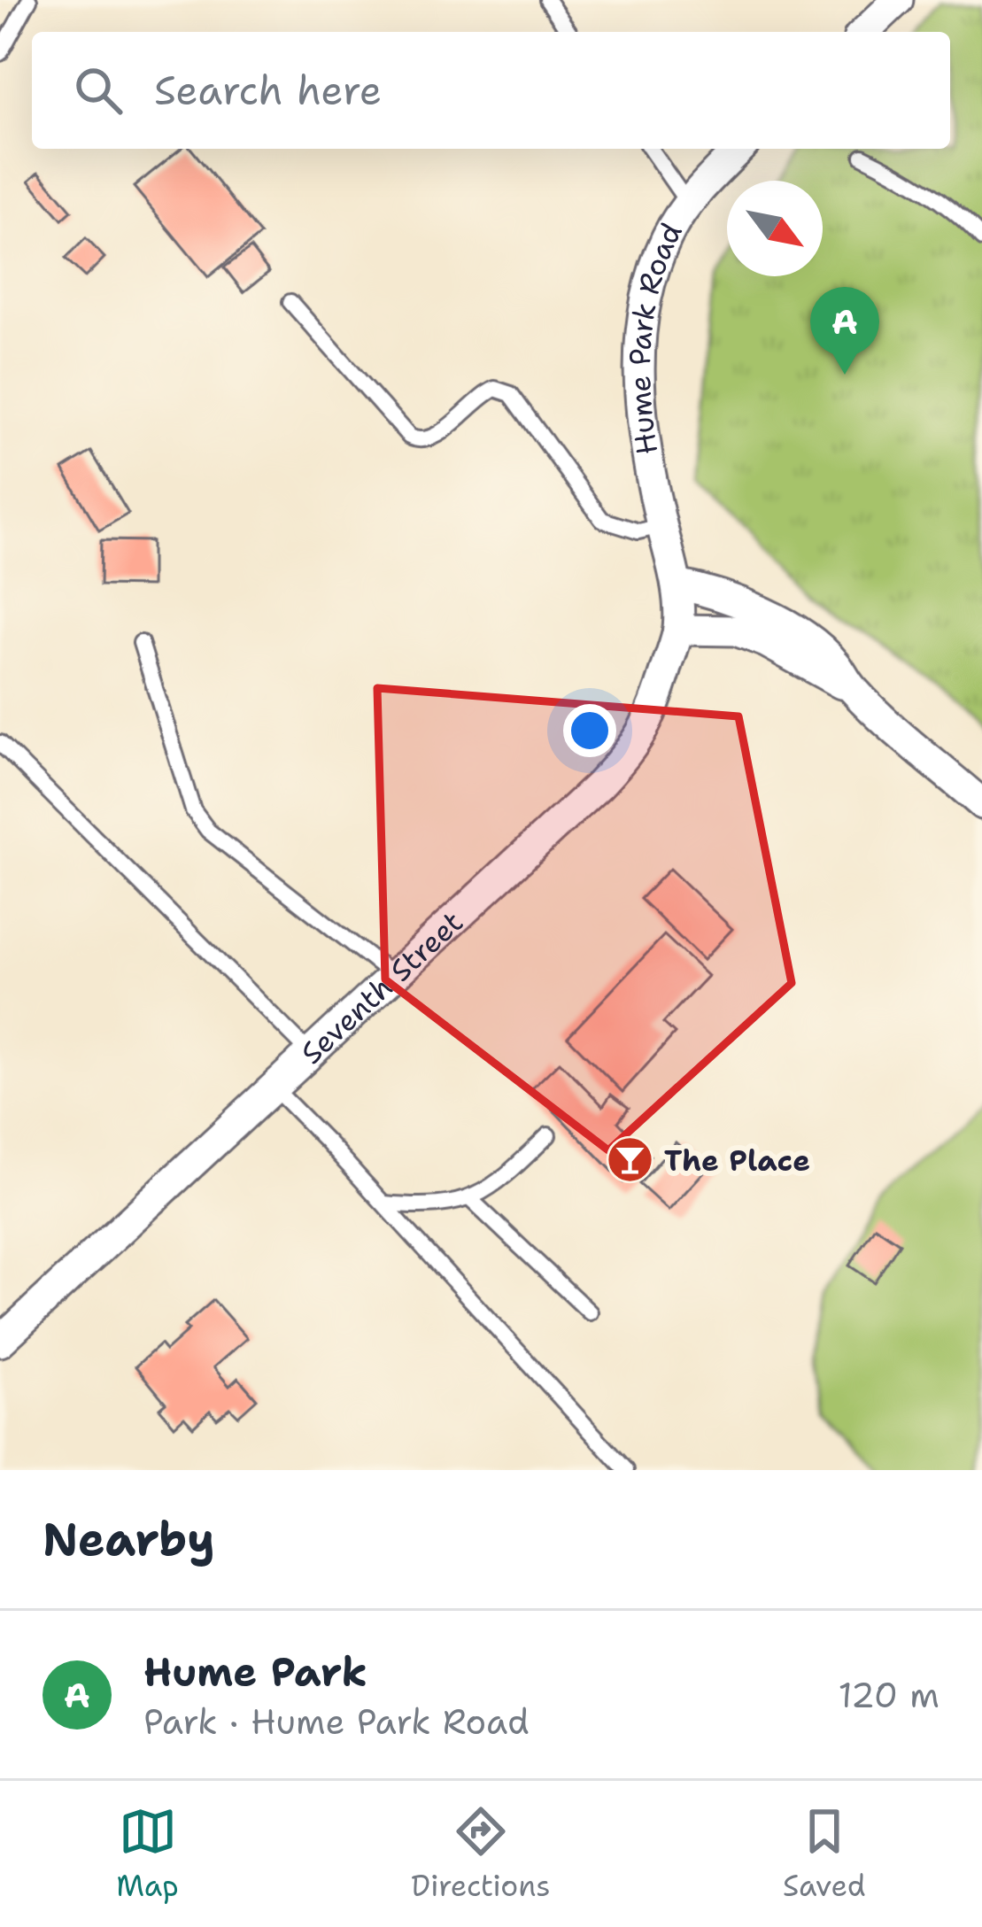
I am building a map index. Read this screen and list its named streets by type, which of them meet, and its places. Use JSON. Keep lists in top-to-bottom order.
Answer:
{
  "streets": {
    "street": ["Hume Park Road", "Seventh Street"]
  },
  "crossings": [
    ["Hume Park Road", "Seventh Street"]
  ],
  "places": {
    "bar": ["The Place"]
  },
  "north": "bottom right",
  "page": {
    "search": "Search here",
    "pins": "A",
    "heading": "Nearby",
    "list": [
      {
        "mark": "A",
        "name": "Hume Park",
        "note": "Park · Hume Park Road",
        "value": "120 m"
      }
    ],
    "nav": ["Map", "Directions", "Saved"]
  }
}
